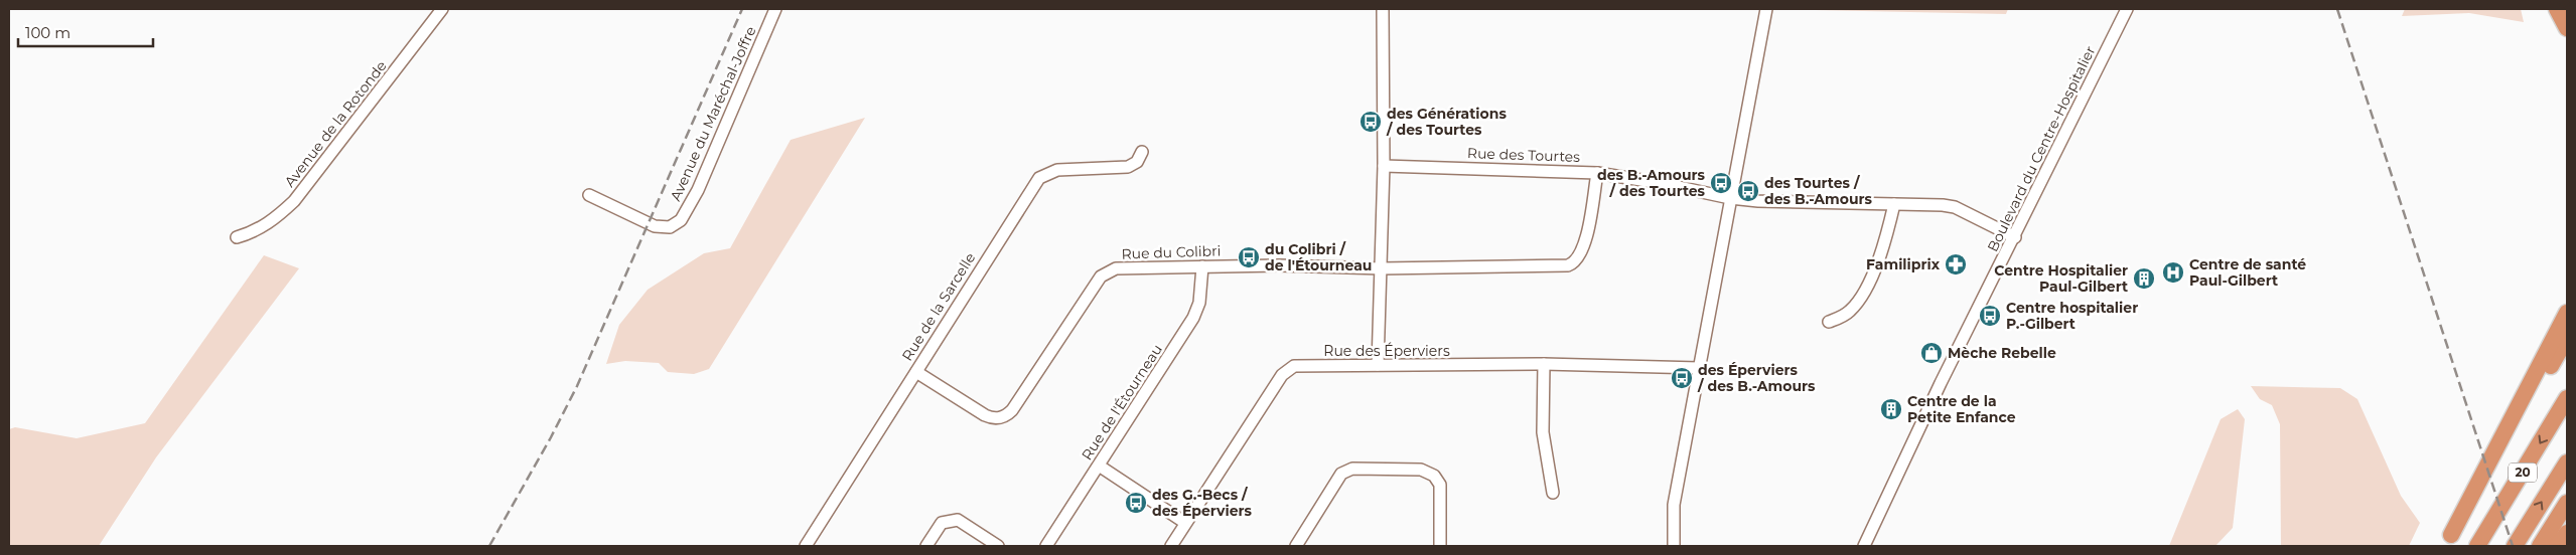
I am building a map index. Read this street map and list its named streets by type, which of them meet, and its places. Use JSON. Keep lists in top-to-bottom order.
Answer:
{
  "streets": {
    "highway": ["20"],
    "street": [
      "Avenue du Maréchal-Joffre",
      "Avenue de la Rotonde",
      "Boulevard du Centre-Hospitalier",
      "Rue des Tourtes",
      "Rue du Colibri",
      "Rue de la Sarcelle",
      "Rue des Éperviers",
      "Rue de l'Étourneau"
    ]
  },
  "crossings": [
    ["Boulevard du Centre-Hospitalier", "Rue des Tourtes"],
    ["Rue des Tourtes", "Rue du Colibri"],
    ["Rue du Colibri", "Rue de la Sarcelle"],
    ["Rue du Colibri", "Rue de l'Étourneau"]
  ],
  "places": {
    "bus stop": [
      "des Générations / des Tourtes",
      "des B.-Amours / des Tourtes",
      "des Tourtes / des B.-Amours",
      "du Colibri / de l'Étourneau",
      "Centre hospitalier P.-Gilbert",
      "des Éperviers / des B.-Amours",
      "des G.-Becs / des Éperviers"
    ],
    "pharmacy": ["Familiprix"],
    "hospital": ["Centre de santé Paul-Gilbert"],
    "building": ["Centre Hospitalier Paul-Gilbert", "Centre de la Petite Enfance"],
    "shop": ["Mèche Rebelle"]
  },
  "scale_bar": "100 m"
}
